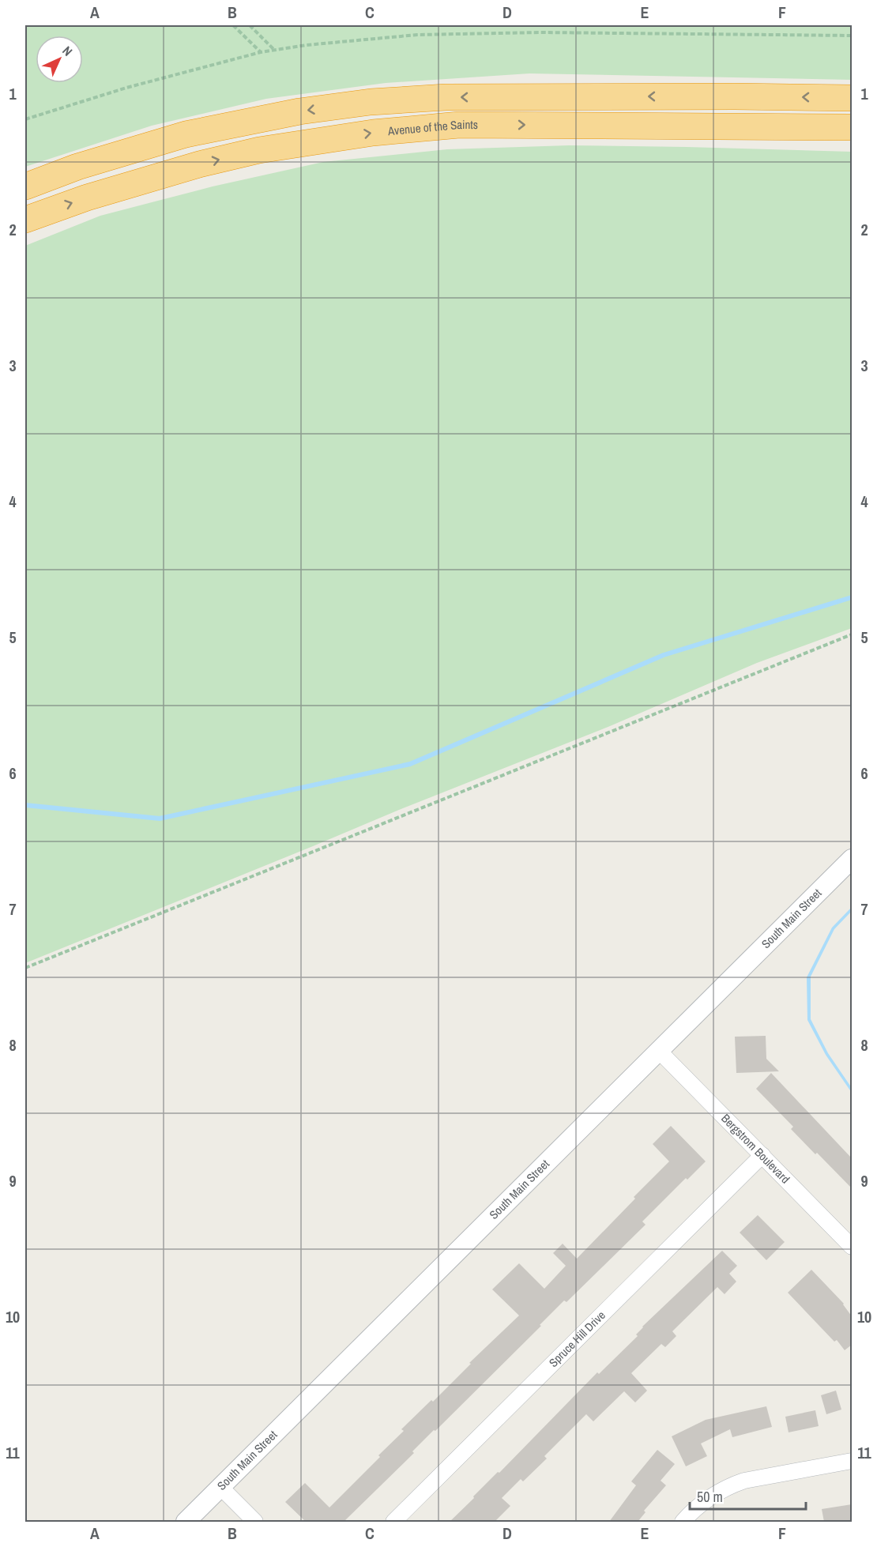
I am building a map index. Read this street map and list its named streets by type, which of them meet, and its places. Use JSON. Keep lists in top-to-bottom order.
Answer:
{
  "streets": {
    "highway": ["Avenue of the Saints"],
    "street": ["South Main Street", "Bergstrom Boulevard", "Spruce Hill Drive"]
  },
  "crossings": [
    ["South Main Street", "Bergstrom Boulevard"],
    ["Bergstrom Boulevard", "Spruce Hill Drive"]
  ],
  "scale_bar": "50 m",
  "north": "top right",
  "grid": {
    "columns": [
      "A",
      "B",
      "C",
      "D",
      "E",
      "F"
    ],
    "rows": [
      "1",
      "2",
      "3",
      "4",
      "5",
      "6",
      "7",
      "8",
      "9",
      "10",
      "11"
    ]
  }
}
